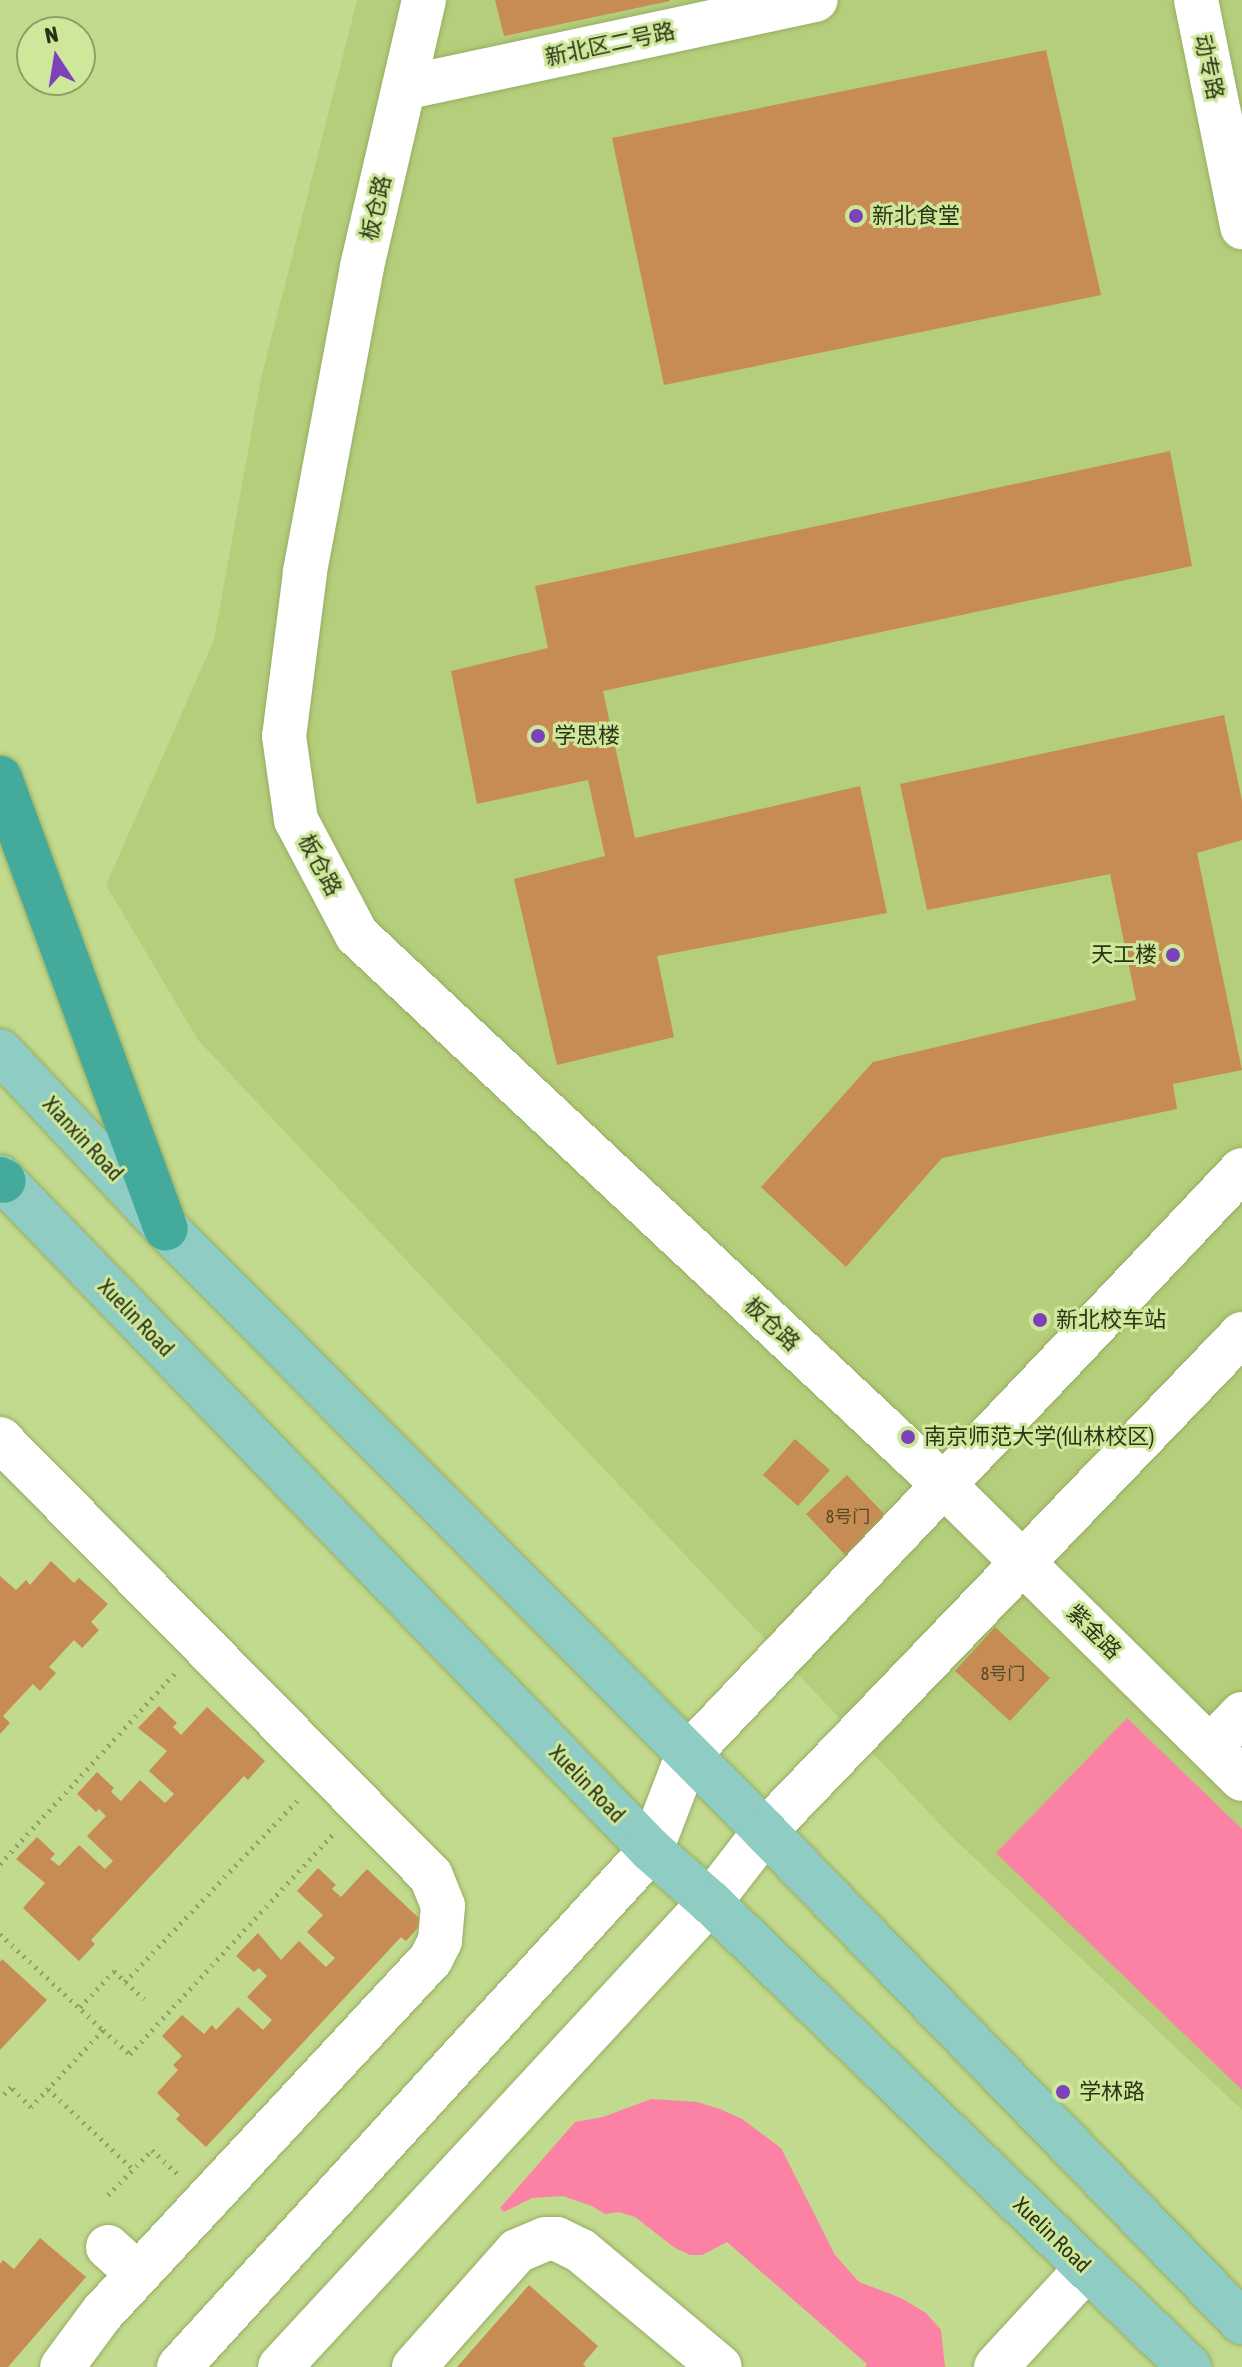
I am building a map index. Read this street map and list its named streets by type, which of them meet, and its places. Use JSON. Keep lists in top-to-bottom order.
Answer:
{
  "streets": {
    "main road": ["Xianxin Road", "Xuelin Road"],
    "street": [
      "新北区二号路",
      "动专路",
      "板仓路",
      "紫金路"
    ]
  },
  "crossings": [
    ["新北区二号路", "板仓路"],
    ["板仓路", "紫金路"]
  ],
  "places": [
    "新北食堂",
    "学思楼",
    "天工楼",
    "新北校车站",
    "南京师范大学(仙林校区)",
    "学林路"
  ],
  "house_numbers": ["8号门", "8号门"],
  "north": "top"
}
